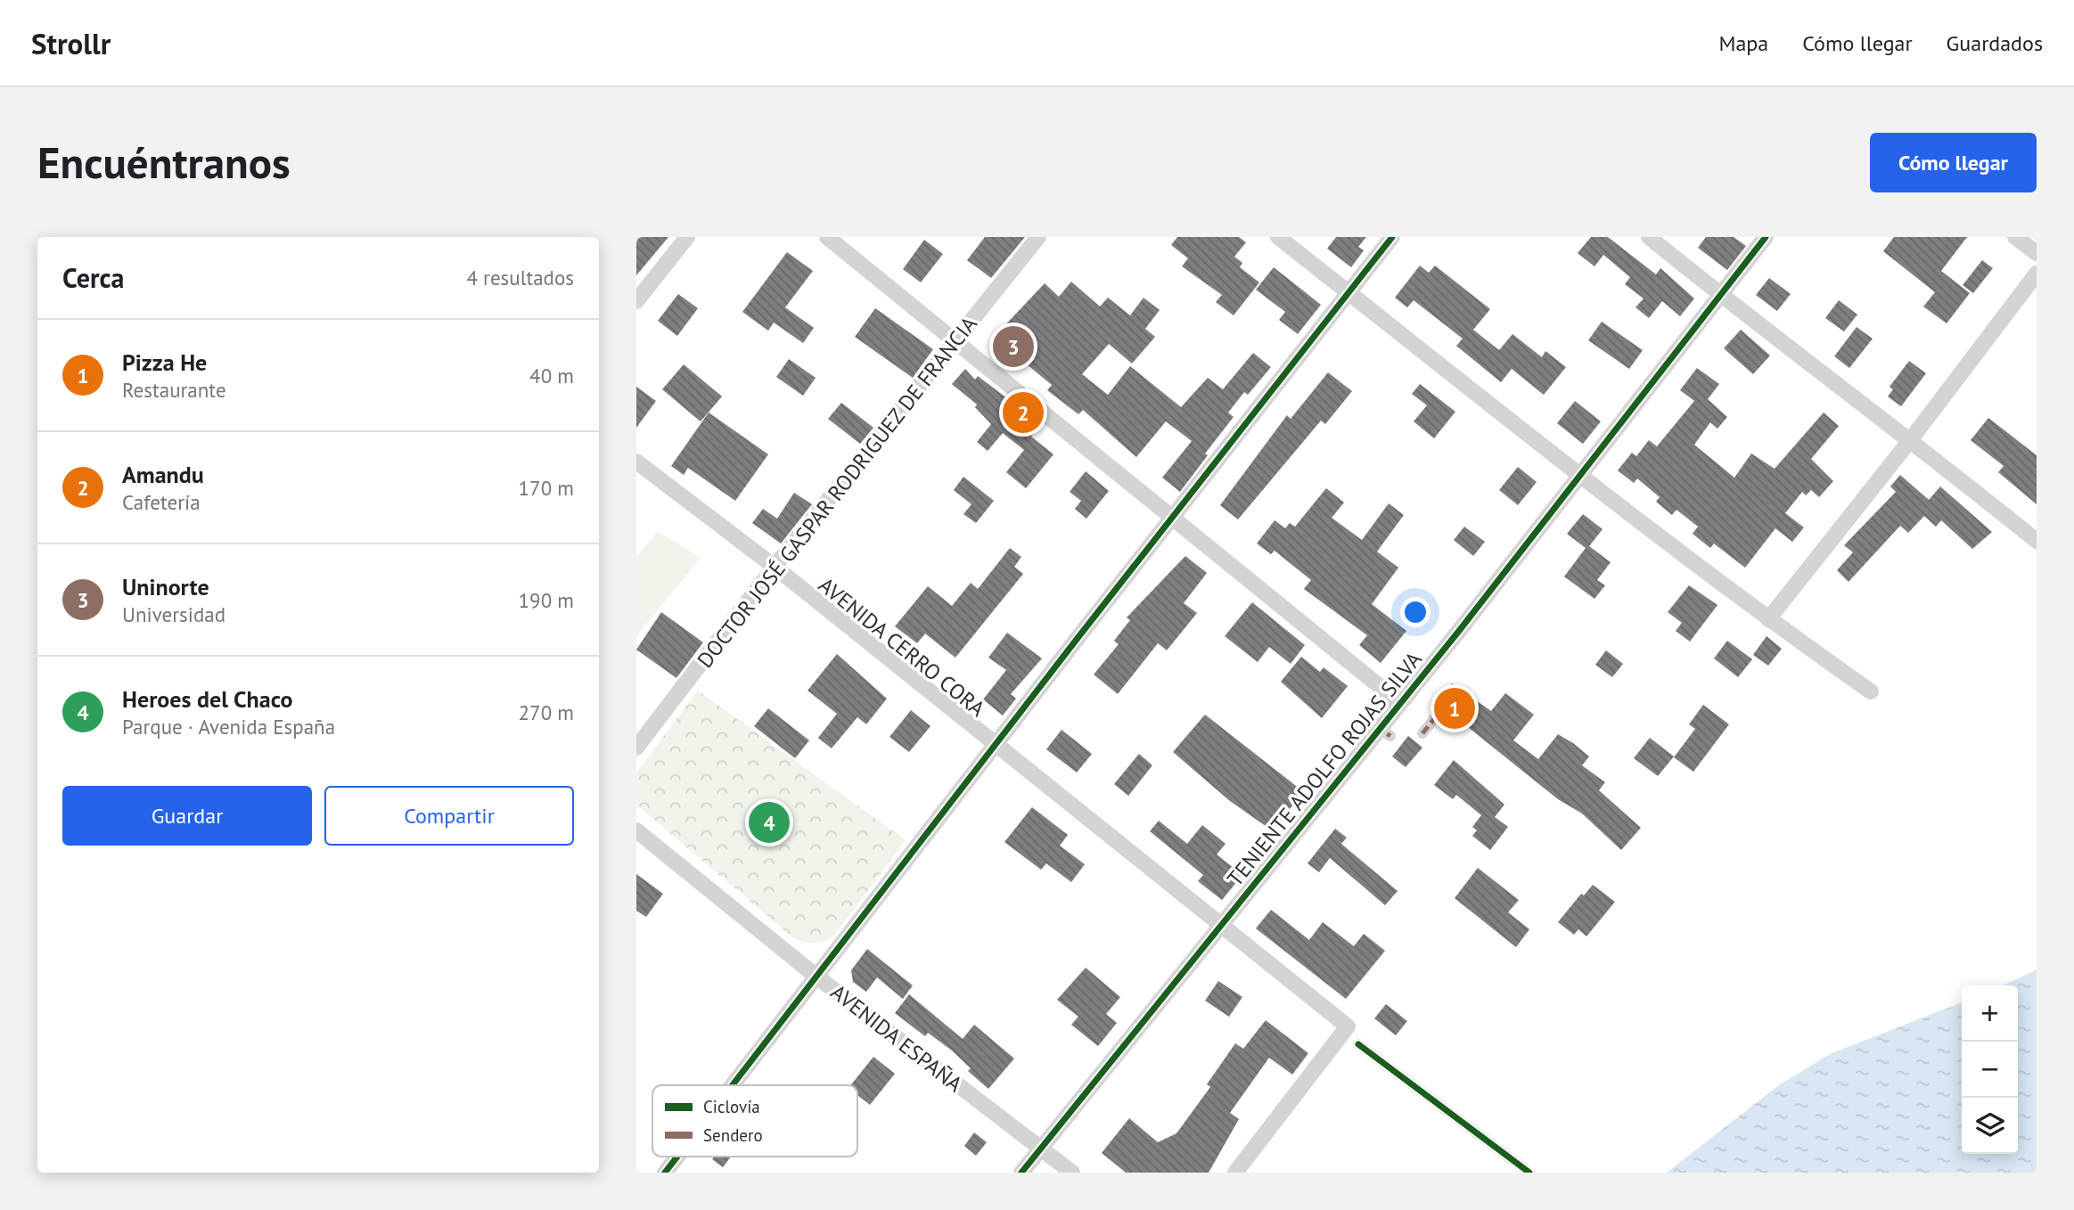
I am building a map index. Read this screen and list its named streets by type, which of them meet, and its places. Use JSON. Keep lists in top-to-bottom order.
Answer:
{
  "streets": {
    "street": [
      "DOCTOR JOSÉ GASPAR RODRIGUEZ DE FRANCIA",
      "AVENIDA CERRO CORA",
      "TENIENTE ADOLFO ROJAS SILVA",
      "AVENIDA ESPAÑA"
    ]
  },
  "crossings": [
    ["DOCTOR JOSÉ GASPAR RODRIGUEZ DE FRANCIA", "AVENIDA CERRO CORA"],
    ["AVENIDA CERRO CORA", "TENIENTE ADOLFO ROJAS SILVA"],
    ["TENIENTE ADOLFO ROJAS SILVA", "AVENIDA ESPAÑA"]
  ],
  "legend": ["Ciclovía", "Sendero"],
  "page": {
    "header": "Strollr",
    "nav": ["Mapa", "Cómo llegar", "Guardados"],
    "buttons": [
      "Cómo llegar",
      ["Guardar", "Compartir"]
    ],
    "title": "Encuéntranos",
    "heading": ["Cerca", "4 resultados"],
    "list": [
      {
        "mark": "1",
        "name": "Pizza He",
        "note": "Restaurante",
        "value": "40 m"
      },
      {
        "mark": "2",
        "name": "Amandu",
        "note": "Cafetería",
        "value": "170 m"
      },
      {
        "mark": "3",
        "name": "Uninorte",
        "note": "Universidad",
        "value": "190 m"
      },
      {
        "mark": "4",
        "name": "Heroes del Chaco",
        "note": "Parque · Avenida España",
        "value": "270 m"
      }
    ],
    "pins": [
      "3",
      "2",
      "1",
      "4"
    ],
    "map_buttons": ["+", "−"]
  }
}
